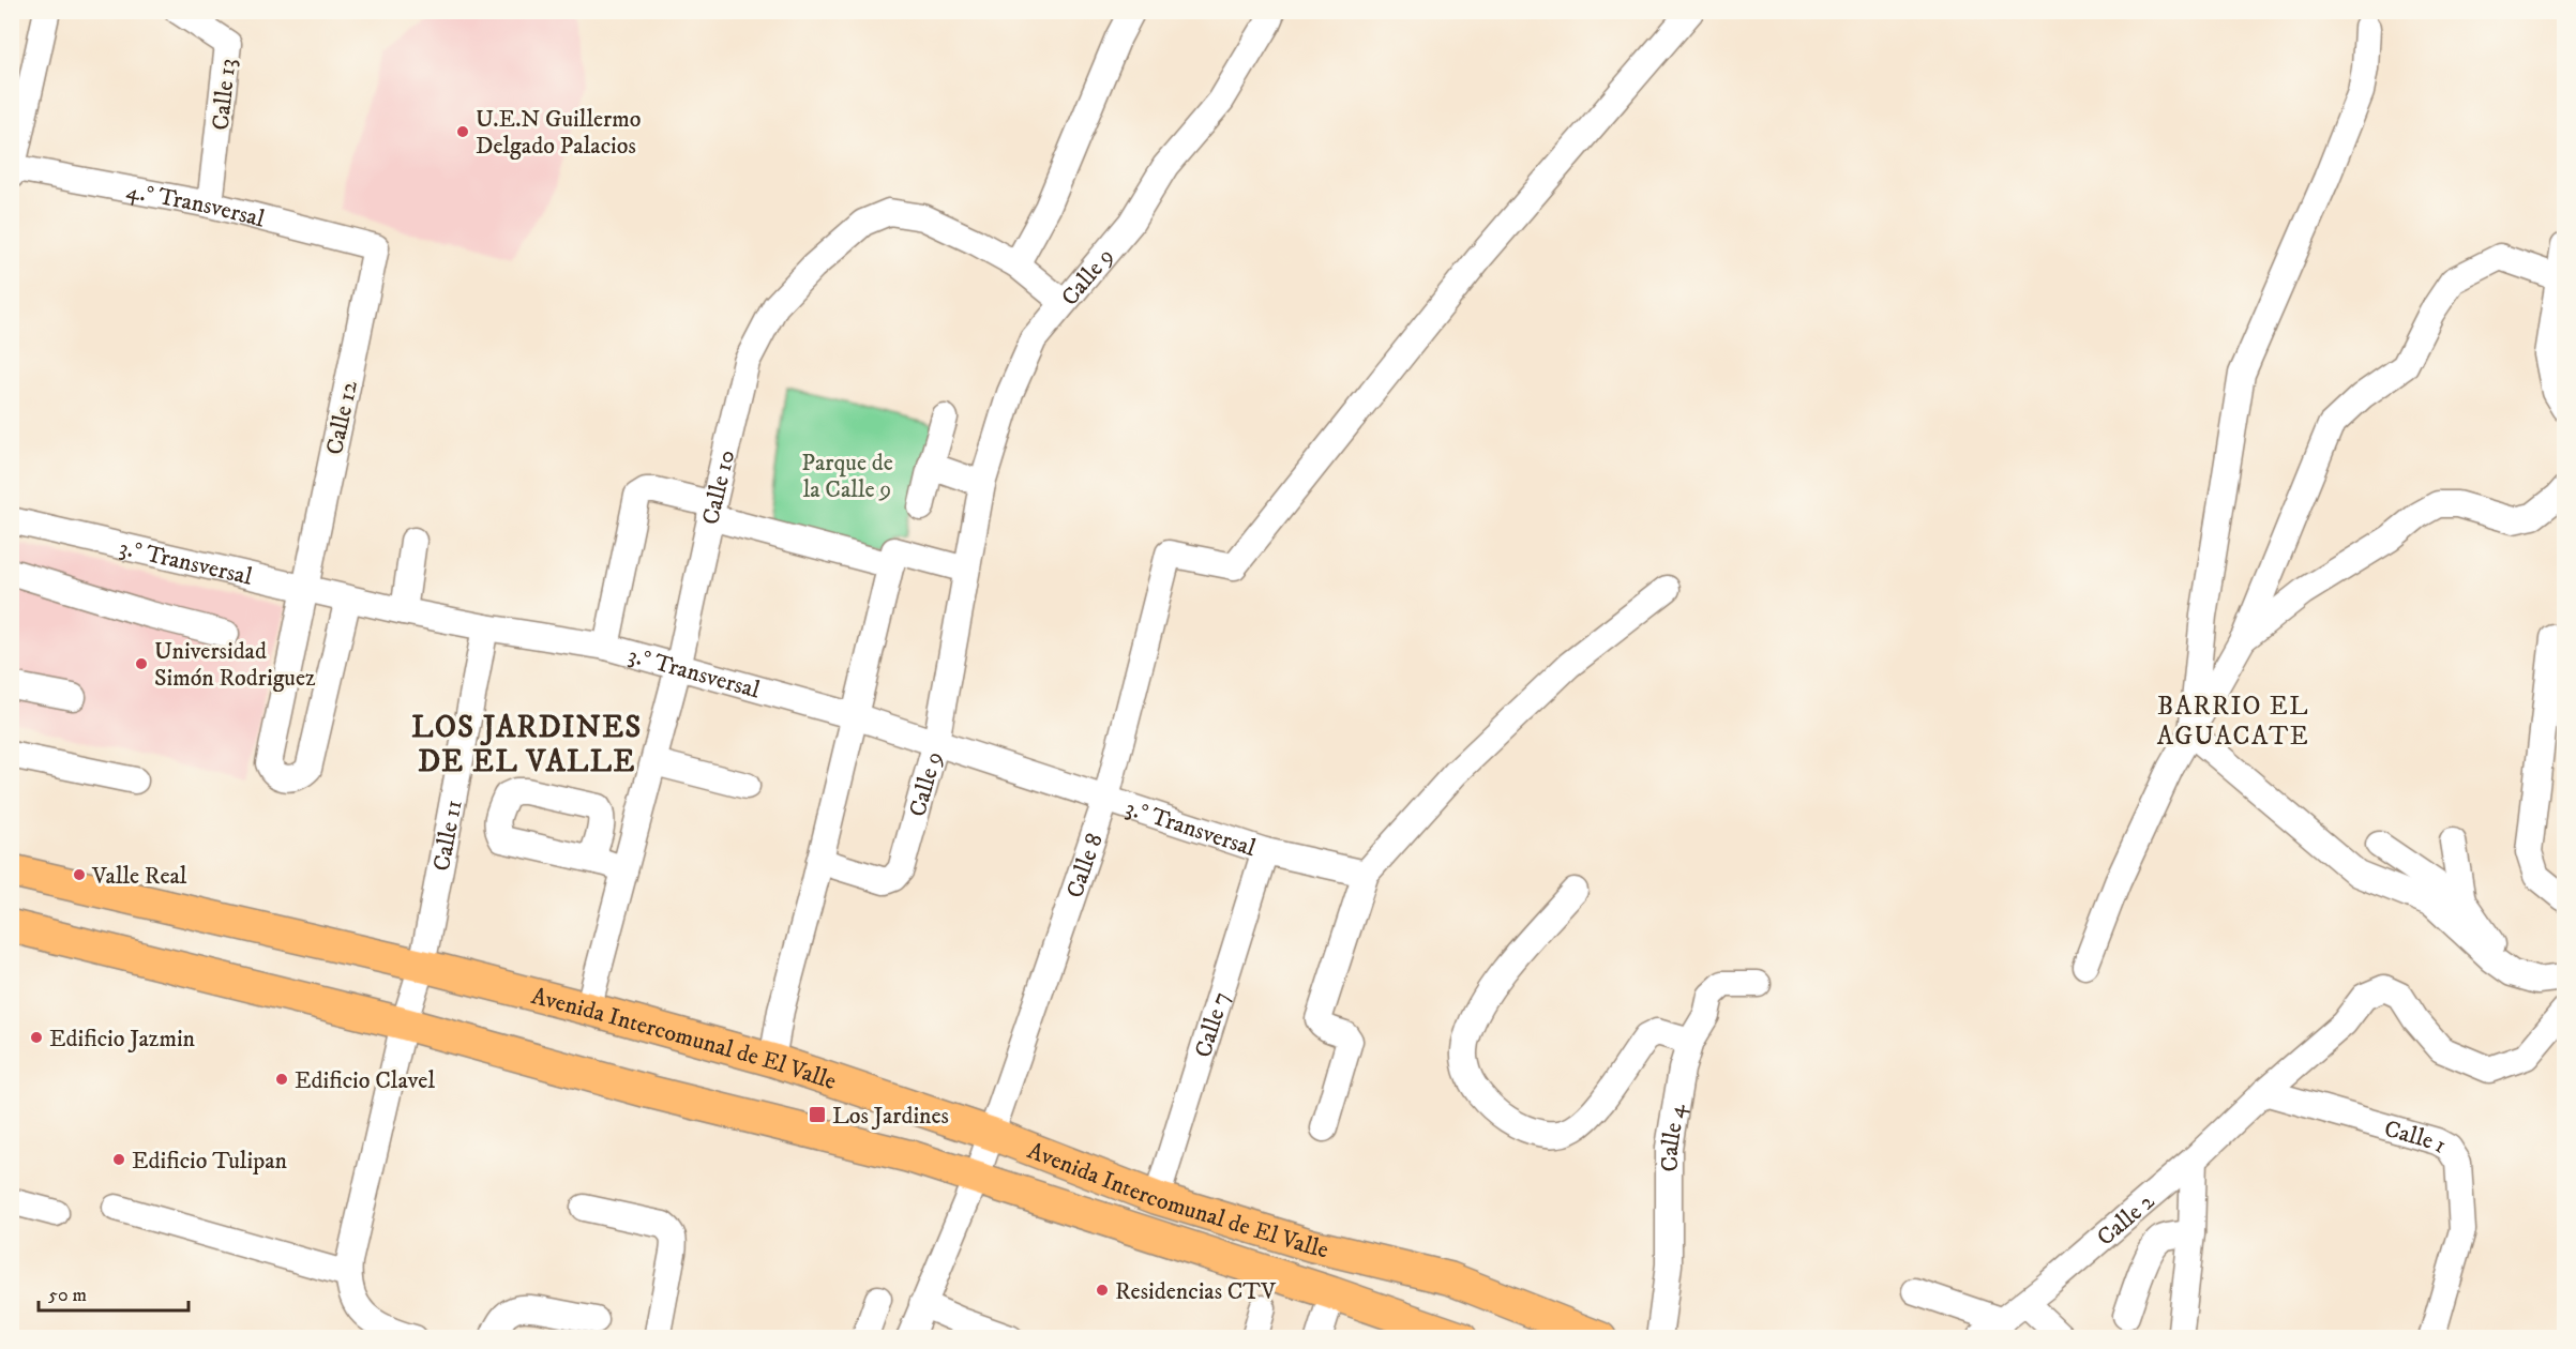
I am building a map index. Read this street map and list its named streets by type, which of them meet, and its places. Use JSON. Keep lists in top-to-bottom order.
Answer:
{
  "streets": {
    "main road": ["Avenida Intercomunal de El Valle"],
    "street": [
      "Calle 13",
      "4.° Transversal",
      "Calle 9",
      "Calle 12",
      "Calle 10",
      "3.° Transversal",
      "Calle 11",
      "Calle 8",
      "Calle 7",
      "Calle 4",
      "Calle 1",
      "Calle 2"
    ]
  },
  "crossings": [
    ["Calle 13", "4.° Transversal"],
    ["4.° Transversal", "Calle 12"],
    ["Calle 9", "Calle 10"],
    ["Calle 9", "3.° Transversal"],
    ["Calle 12", "3.° Transversal"],
    ["Calle 10", "3.° Transversal"],
    ["Calle 10", "Avenida Intercomunal de El Valle"],
    ["3.° Transversal", "Calle 11"],
    ["3.° Transversal", "Calle 8"],
    ["3.° Transversal", "Calle 7"],
    ["Calle 11", "Avenida Intercomunal de El Valle"],
    ["Calle 8", "Avenida Intercomunal de El Valle"],
    ["Calle 7", "Avenida Intercomunal de El Valle"],
    ["Calle 1", "Calle 2"]
  ],
  "districts": ["BARRIO EL AGUACATE", "LOS JARDINES DE EL VALLE"],
  "parks": ["Parque de la Calle 9"],
  "places": {
    "other": [
      "U.E.N Guillermo Delgado Palacios",
      "Universidad Simón Rodriguez",
      "Valle Real",
      "Edificio Jazmin",
      "Edificio Clavel",
      "Edificio Tulipan",
      "Residencias CTV"
    ],
    "transit": ["Los Jardines"]
  },
  "scale_bar": "50 m"
}
